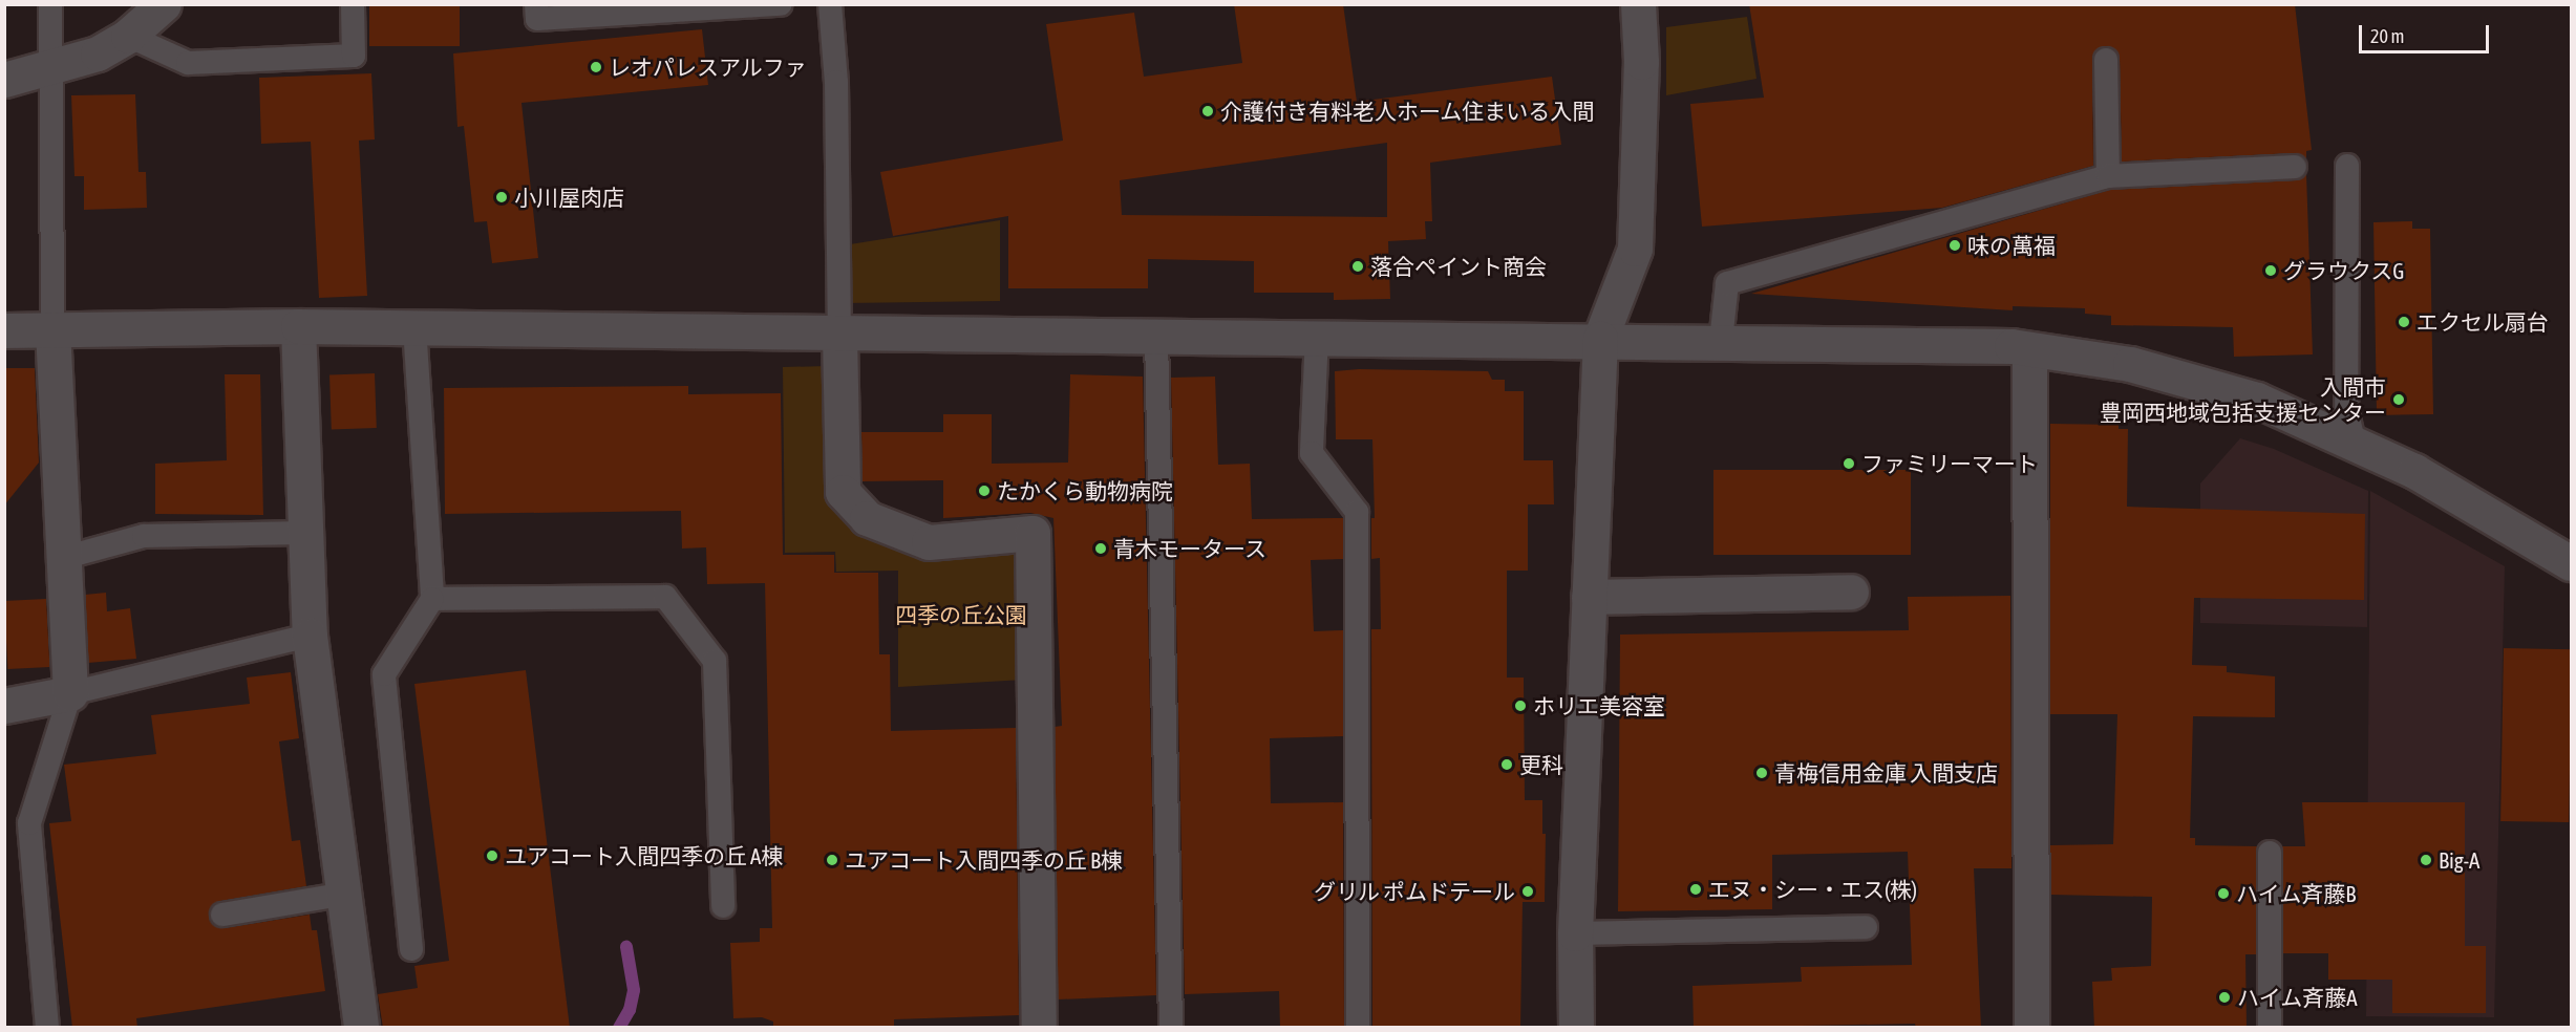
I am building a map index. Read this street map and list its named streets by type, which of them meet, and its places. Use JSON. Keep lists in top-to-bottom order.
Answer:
{
  "parks": ["四季の丘公園"],
  "places": [
    "レオパレスアルファ",
    "介護付き有料老人ホーム住まいる入間",
    "小川屋肉店",
    "味の萬福",
    "落合ペイント商会",
    "グラウクスG",
    "エクセル扇台",
    "入間市 豊岡西地域包括支援センター",
    "ファミリーマート",
    "たかくら動物病院",
    "青木モータース",
    "ホリエ美容室",
    "更科",
    "青梅信用金庫 入間支店",
    "ユアコート入間四季の丘 A棟",
    "ユアコート入間四季の丘 B棟",
    "Big-A",
    "エヌ・シー・エス(株)",
    "グリル ポムドテール",
    "ハイム斉藤B",
    "ハイム斉藤A"
  ],
  "scale_bar": "20 m"
}
